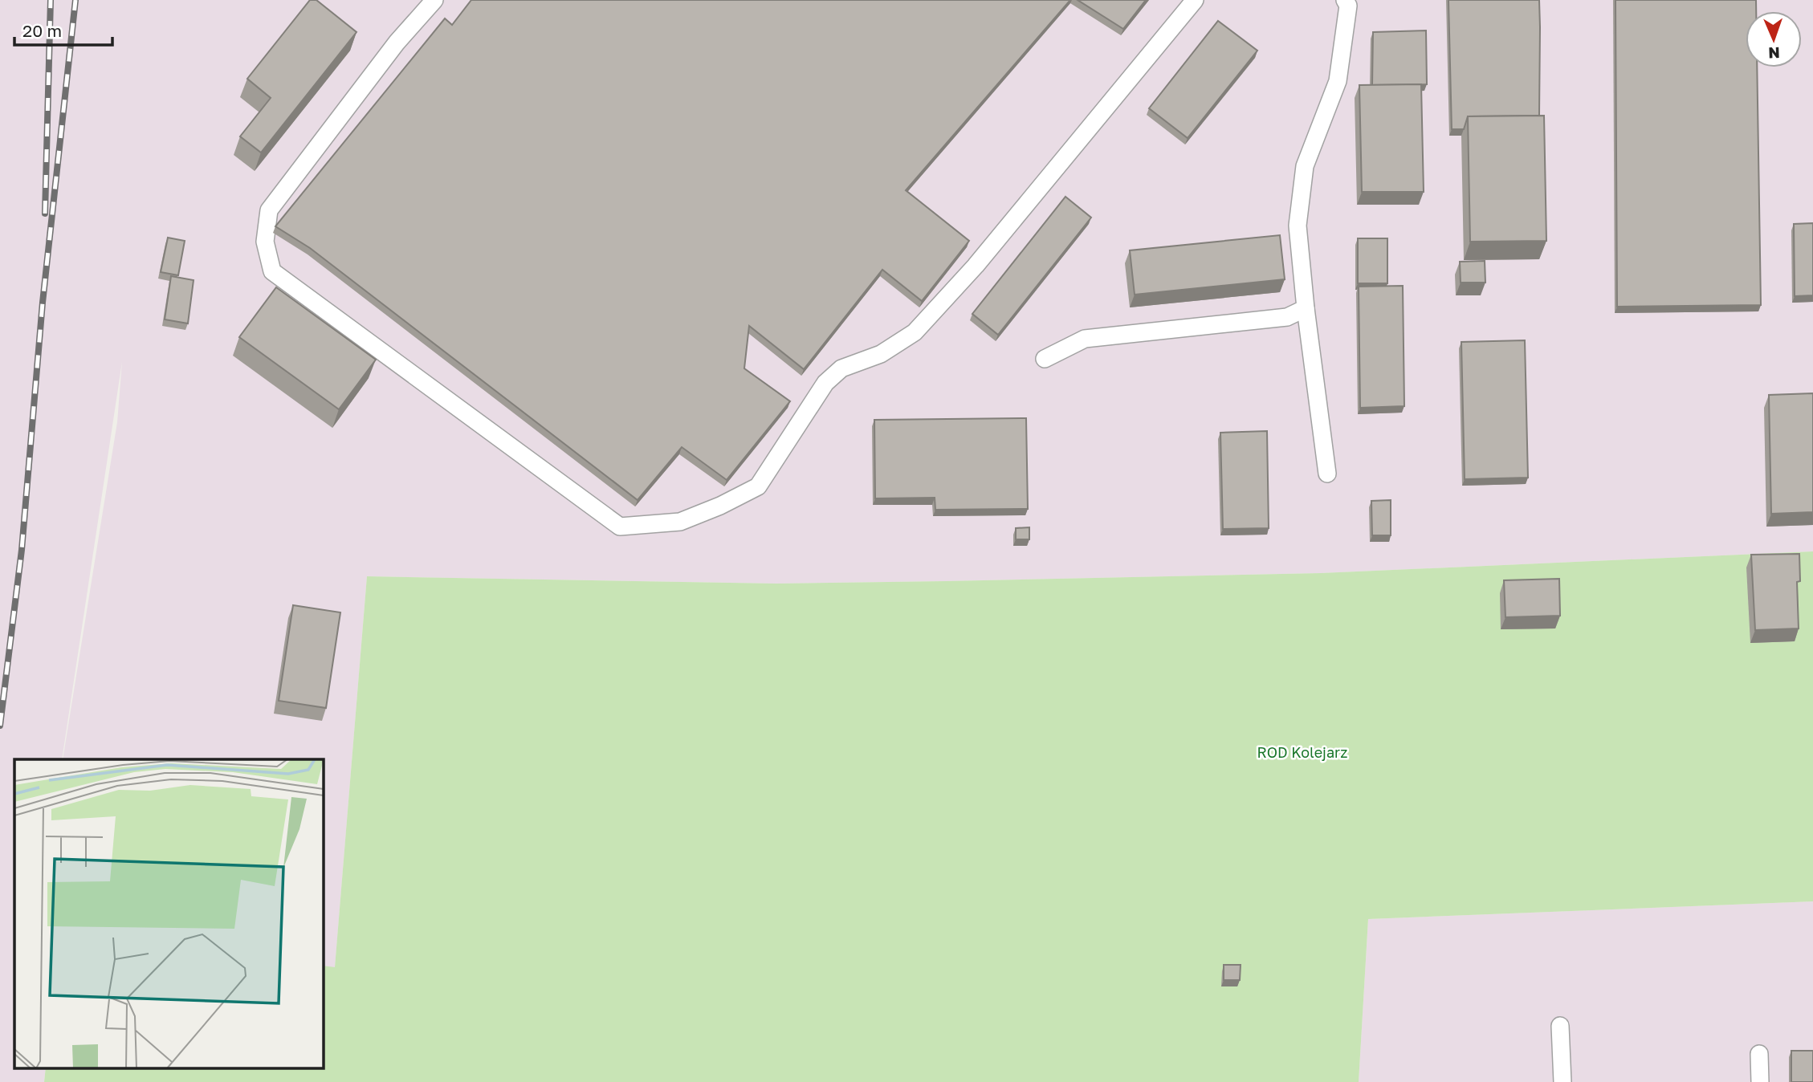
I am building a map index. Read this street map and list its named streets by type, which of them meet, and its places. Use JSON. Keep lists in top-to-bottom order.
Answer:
{
  "parks": ["ROD Kolejarz"],
  "scale_bar": "20 m",
  "north": "bottom"
}
